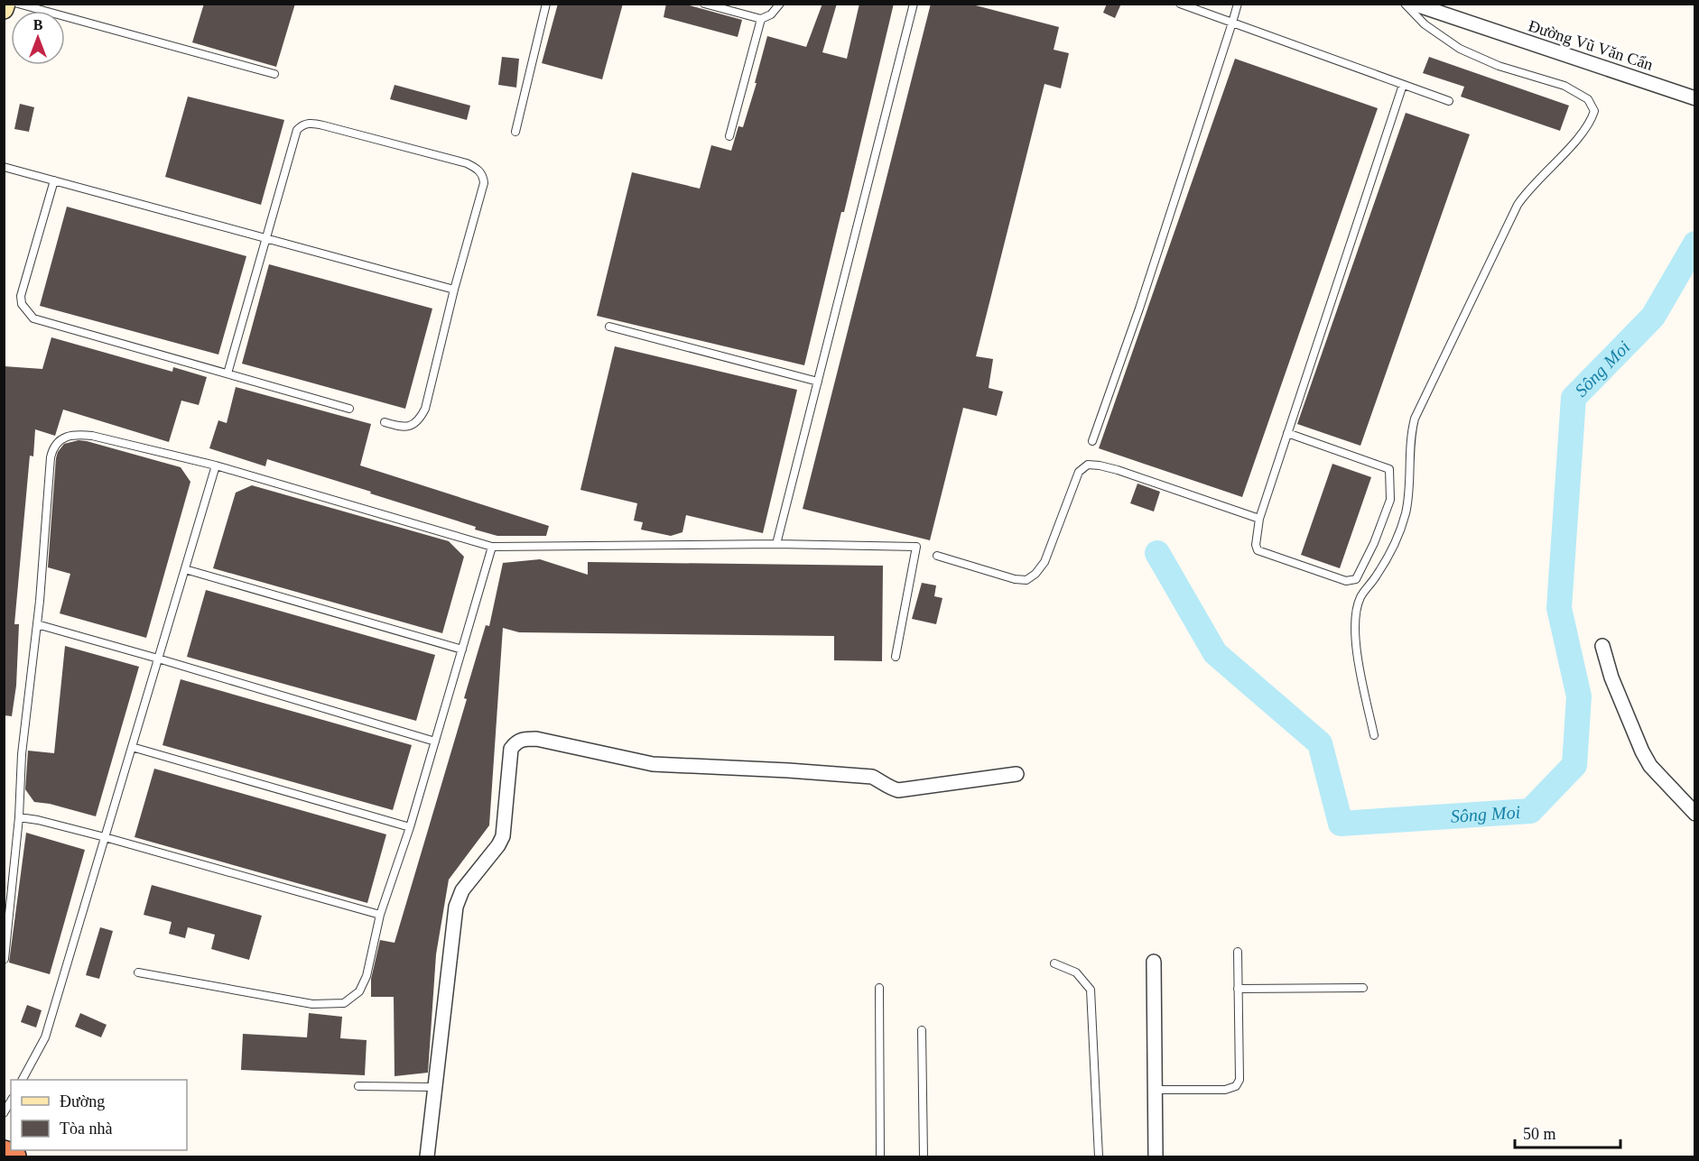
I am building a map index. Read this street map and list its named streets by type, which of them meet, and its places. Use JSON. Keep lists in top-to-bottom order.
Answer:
{
  "streets": {
    "street": ["Đường Vũ Văn Cẩn"]
  },
  "water": ["Sông Moi"],
  "legend": ["Đường", "Tòa nhà"],
  "scale_bar": "50 m",
  "north": "top"
}
